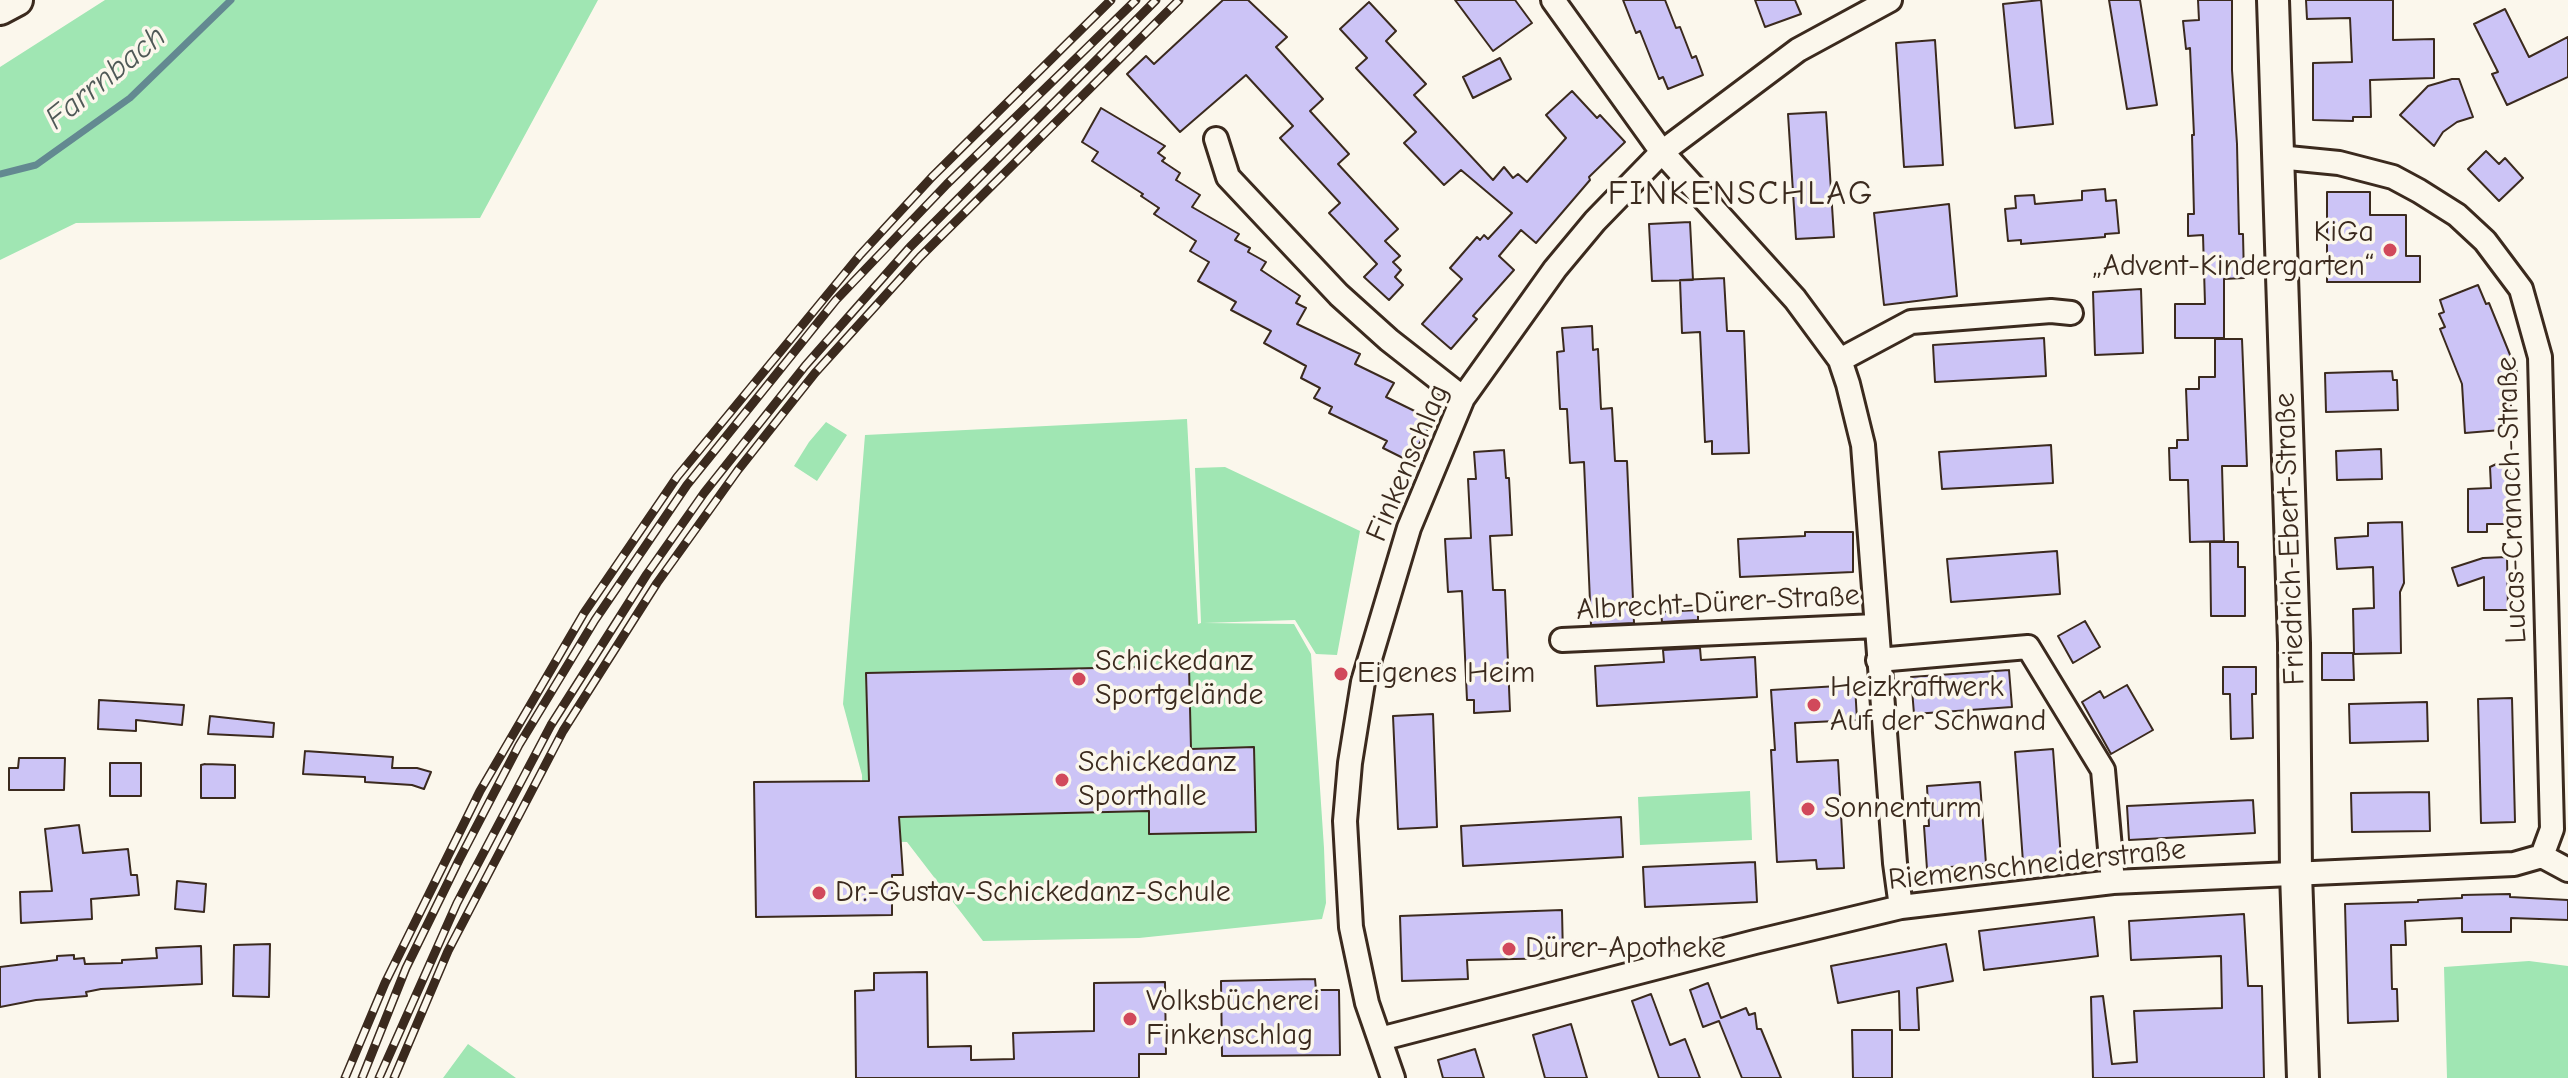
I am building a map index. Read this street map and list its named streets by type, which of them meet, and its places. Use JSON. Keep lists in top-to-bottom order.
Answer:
{
  "streets": {
    "street": [
      "Finkenschlag",
      "Lucas-Cranach-Straße",
      "Friedrich-Ebert-Straße",
      "Albrecht-Dürer-Straße",
      "Riemenschneiderstraße"
    ]
  },
  "crossings": [
    ["Finkenschlag", "Albrecht-Dürer-Straße"],
    ["Finkenschlag", "Riemenschneiderstraße"],
    ["Lucas-Cranach-Straße", "Friedrich-Ebert-Straße"],
    ["Lucas-Cranach-Straße", "Riemenschneiderstraße"],
    ["Friedrich-Ebert-Straße", "Riemenschneiderstraße"],
    ["Albrecht-Dürer-Straße", "Riemenschneiderstraße"]
  ],
  "districts": ["FINKENSCHLAG"],
  "water": ["Farrnbach"],
  "places": [
    "KiGa „Advent-Kindergarten“",
    "Eigenes Heim",
    "Schickedanz Sportgelände",
    "Heizkraftwerk Auf der Schwand",
    "Schickedanz Sporthalle",
    "Sonnenturm",
    "Dr.-Gustav-Schickedanz-Schule",
    "Dürer-Apotheke",
    "Volksbücherei Finkenschlag"
  ]
}
